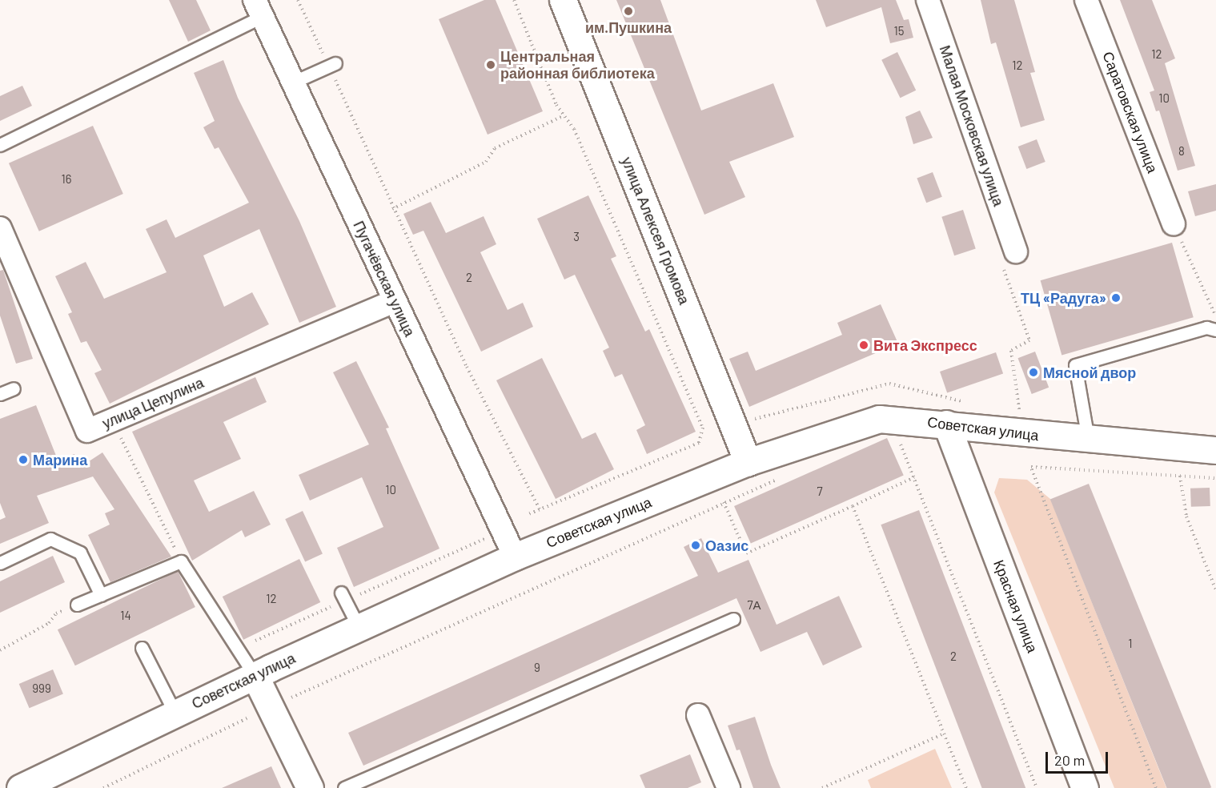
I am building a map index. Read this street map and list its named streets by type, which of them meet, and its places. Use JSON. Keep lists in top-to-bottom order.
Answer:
{
  "streets": {
    "main road": ["улица Алексея Громова", "Советская улица", "Красная улица"],
    "street": [
      "Саратовская улица",
      "Малая Московская улица",
      "Пугачёвская улица",
      "улица Цепулина"
    ]
  },
  "crossings": [
    ["улица Алексея Громова", "Советская улица"],
    ["Пугачёвская улица", "улица Цепулина"],
    ["Пугачёвская улица", "Советская улица"],
    ["Советская улица", "Красная улица"]
  ],
  "places": [
    "им.Пушкина",
    "Центральная районная библиотека",
    "ТЦ «Радуга»",
    "Вита Экспресс",
    "Мясной двор",
    "Марина",
    "Оазис"
  ],
  "house_numbers": [
    "15",
    "12",
    "12",
    "10",
    "8",
    "16",
    "3",
    "2",
    "10",
    "7",
    "12",
    "7А",
    "14",
    "1",
    "2",
    "9",
    "999"
  ],
  "scale_bar": "20 m"
}
